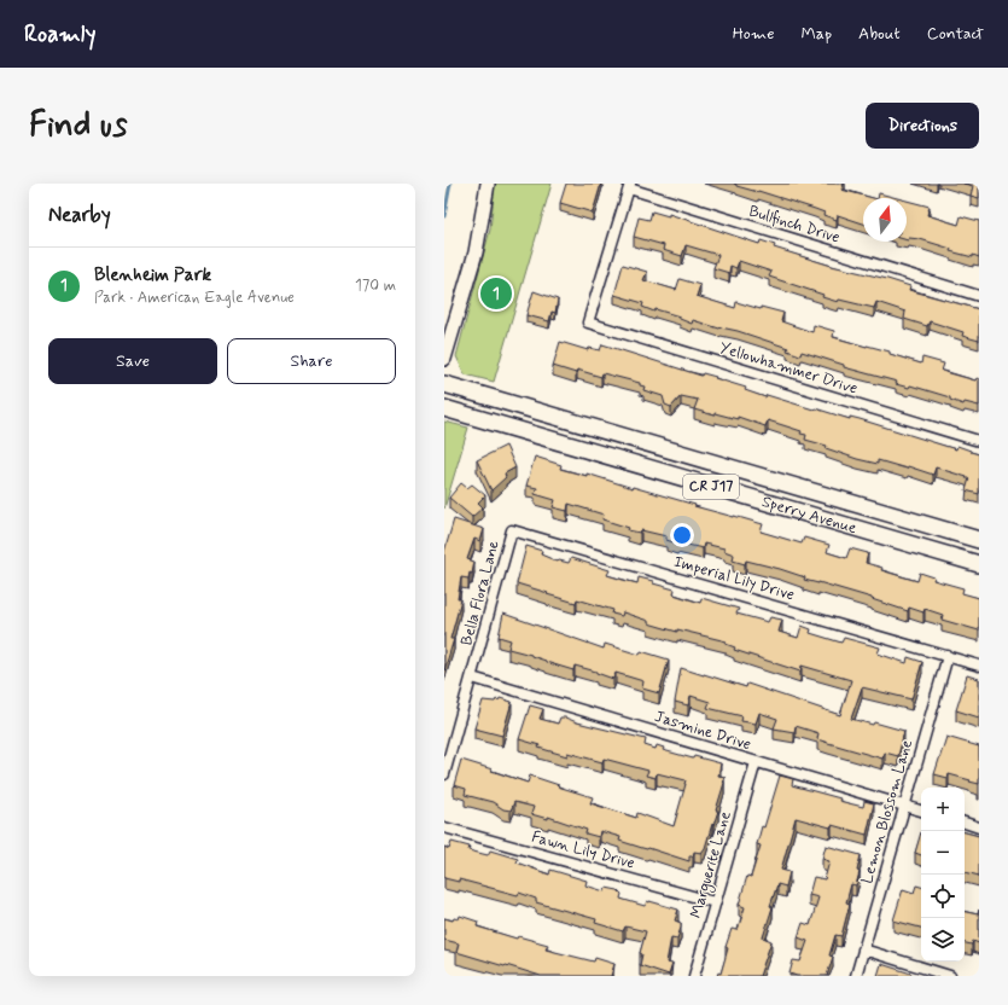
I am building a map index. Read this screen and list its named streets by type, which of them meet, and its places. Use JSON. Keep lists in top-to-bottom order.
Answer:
{
  "streets": {
    "main road": ["CR J17", "Sperry Avenue"],
    "street": [
      "Bullfinch Drive",
      "Yellowhammer Drive",
      "Imperial Lily Drive",
      "Bella Flora Lane",
      "Jasmine Drive",
      "Lemon Blossom Lane",
      "Fawn Lily Drive",
      "Marguerite Lane"
    ]
  },
  "crossings": [
    ["Bullfinch Drive", "Yellowhammer Drive"],
    ["Imperial Lily Drive", "Bella Flora Lane"],
    ["Imperial Lily Drive", "Lemon Blossom Lane"],
    ["Bella Flora Lane", "Jasmine Drive"],
    ["Jasmine Drive", "Lemon Blossom Lane"],
    ["Jasmine Drive", "Marguerite Lane"],
    ["Fawn Lily Drive", "Marguerite Lane"]
  ],
  "north": "top",
  "page": {
    "header": "Roamly",
    "nav": [
      "Home",
      "Map",
      "About",
      "Contact"
    ],
    "buttons": [
      "Directions",
      ["Save", "Share"]
    ],
    "title": "Find us",
    "heading": "Nearby",
    "list": [
      {
        "mark": "1",
        "name": "Blenheim Park",
        "note": "Park · American Eagle Avenue",
        "value": "170 m"
      }
    ],
    "pins": "1",
    "map_buttons": ["+", "−"]
  }
}
